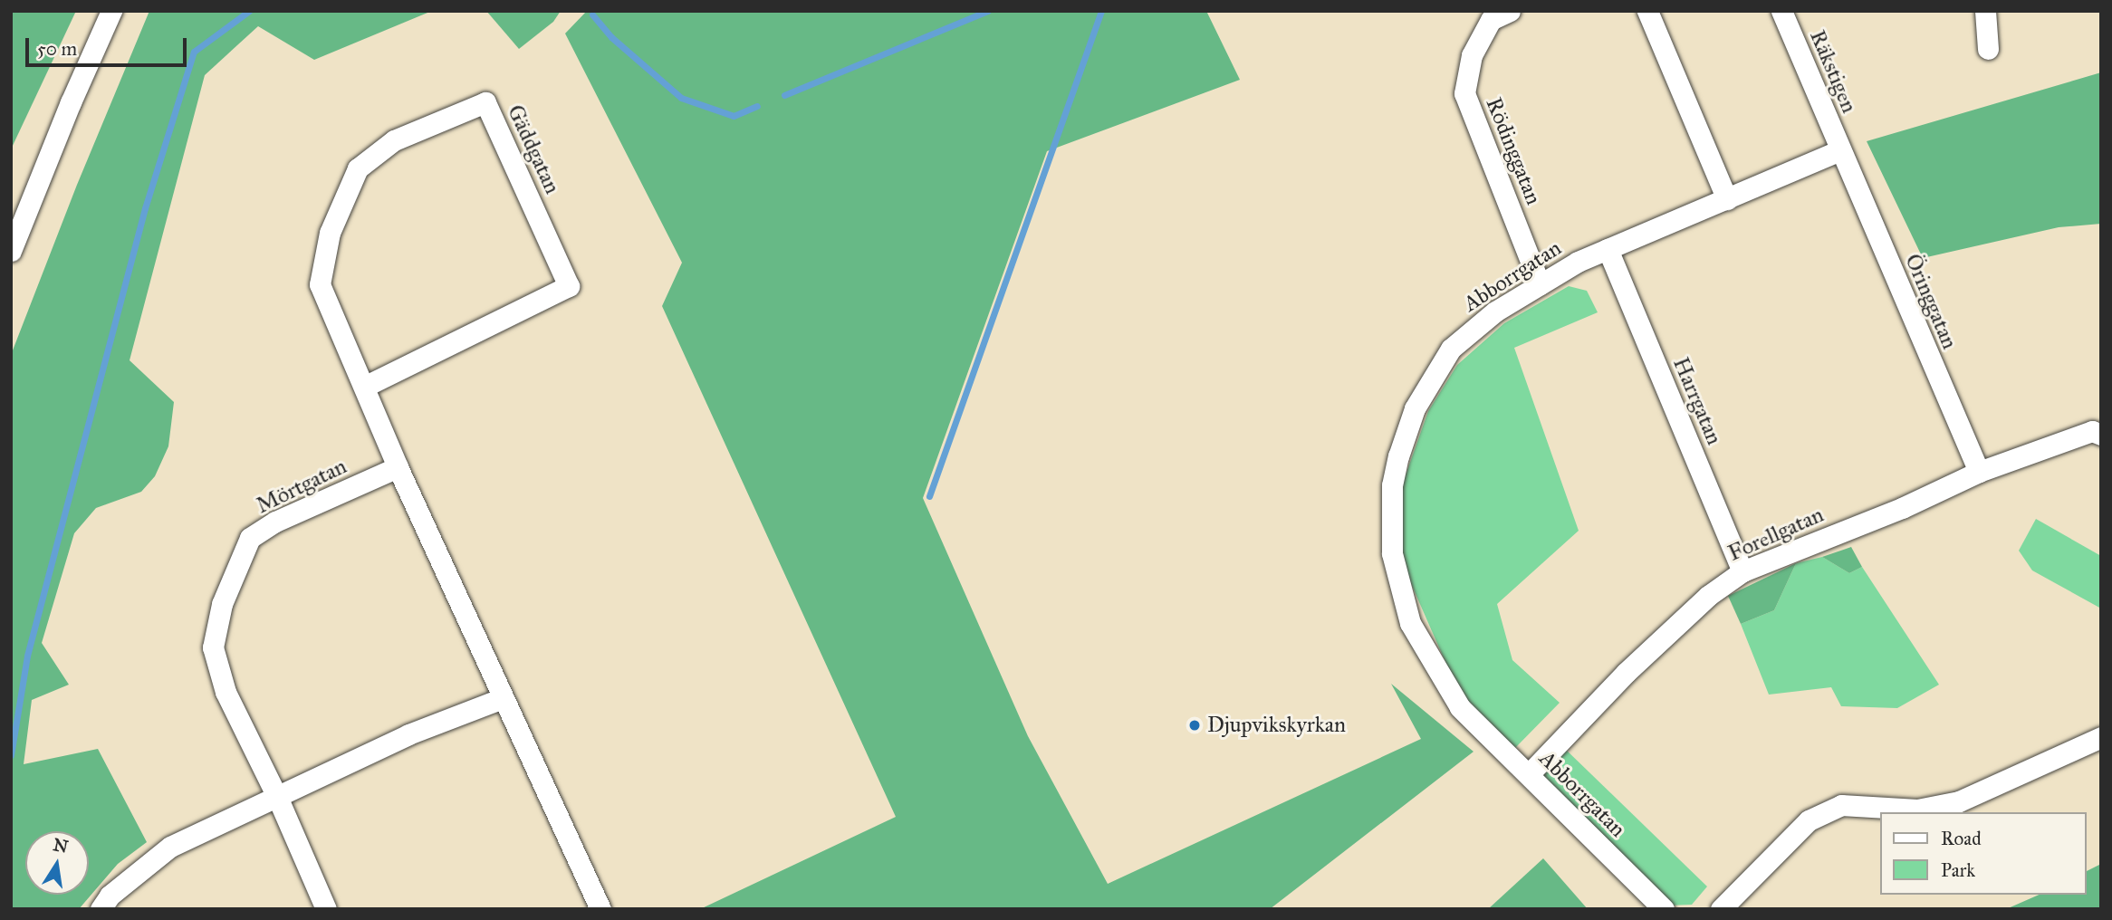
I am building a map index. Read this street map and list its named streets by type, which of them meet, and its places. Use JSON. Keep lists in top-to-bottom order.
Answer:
{
  "streets": {
    "street": [
      "Räkstigen",
      "Gäddgatan",
      "Rödinggatan",
      "Abborrgatan",
      "Öringgatan",
      "Harrgatan",
      "Mörtgatan",
      "Forellgatan"
    ]
  },
  "crossings": [
    ["Räkstigen", "Abborrgatan"],
    ["Räkstigen", "Öringgatan"],
    ["Gäddgatan", "Mörtgatan"],
    ["Rödinggatan", "Abborrgatan"],
    ["Abborrgatan", "Öringgatan"],
    ["Abborrgatan", "Harrgatan"],
    ["Abborrgatan", "Forellgatan"],
    ["Öringgatan", "Forellgatan"],
    ["Harrgatan", "Forellgatan"]
  ],
  "places": ["Djupvikskyrkan"],
  "legend": ["Road", "Park"],
  "scale_bar": "50 m",
  "north": "top"
}
